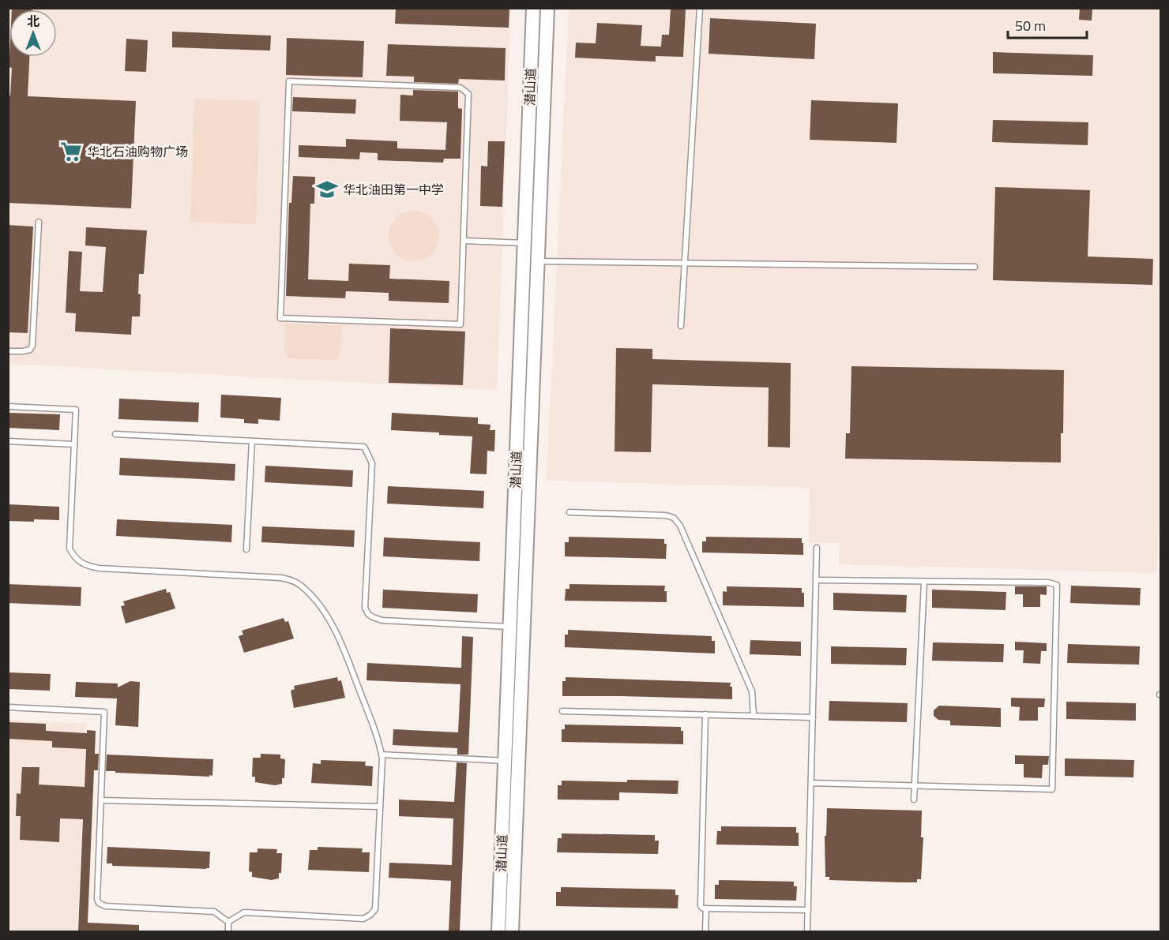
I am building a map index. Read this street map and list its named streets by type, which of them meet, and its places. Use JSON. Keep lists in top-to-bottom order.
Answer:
{
  "streets": {
    "main road": ["潜山道"]
  },
  "places": {
    "supermarket": ["华北石油购物广场"],
    "school or university": ["华北油田第一中学"]
  },
  "scale_bar": "50 m",
  "north": "top"
}
